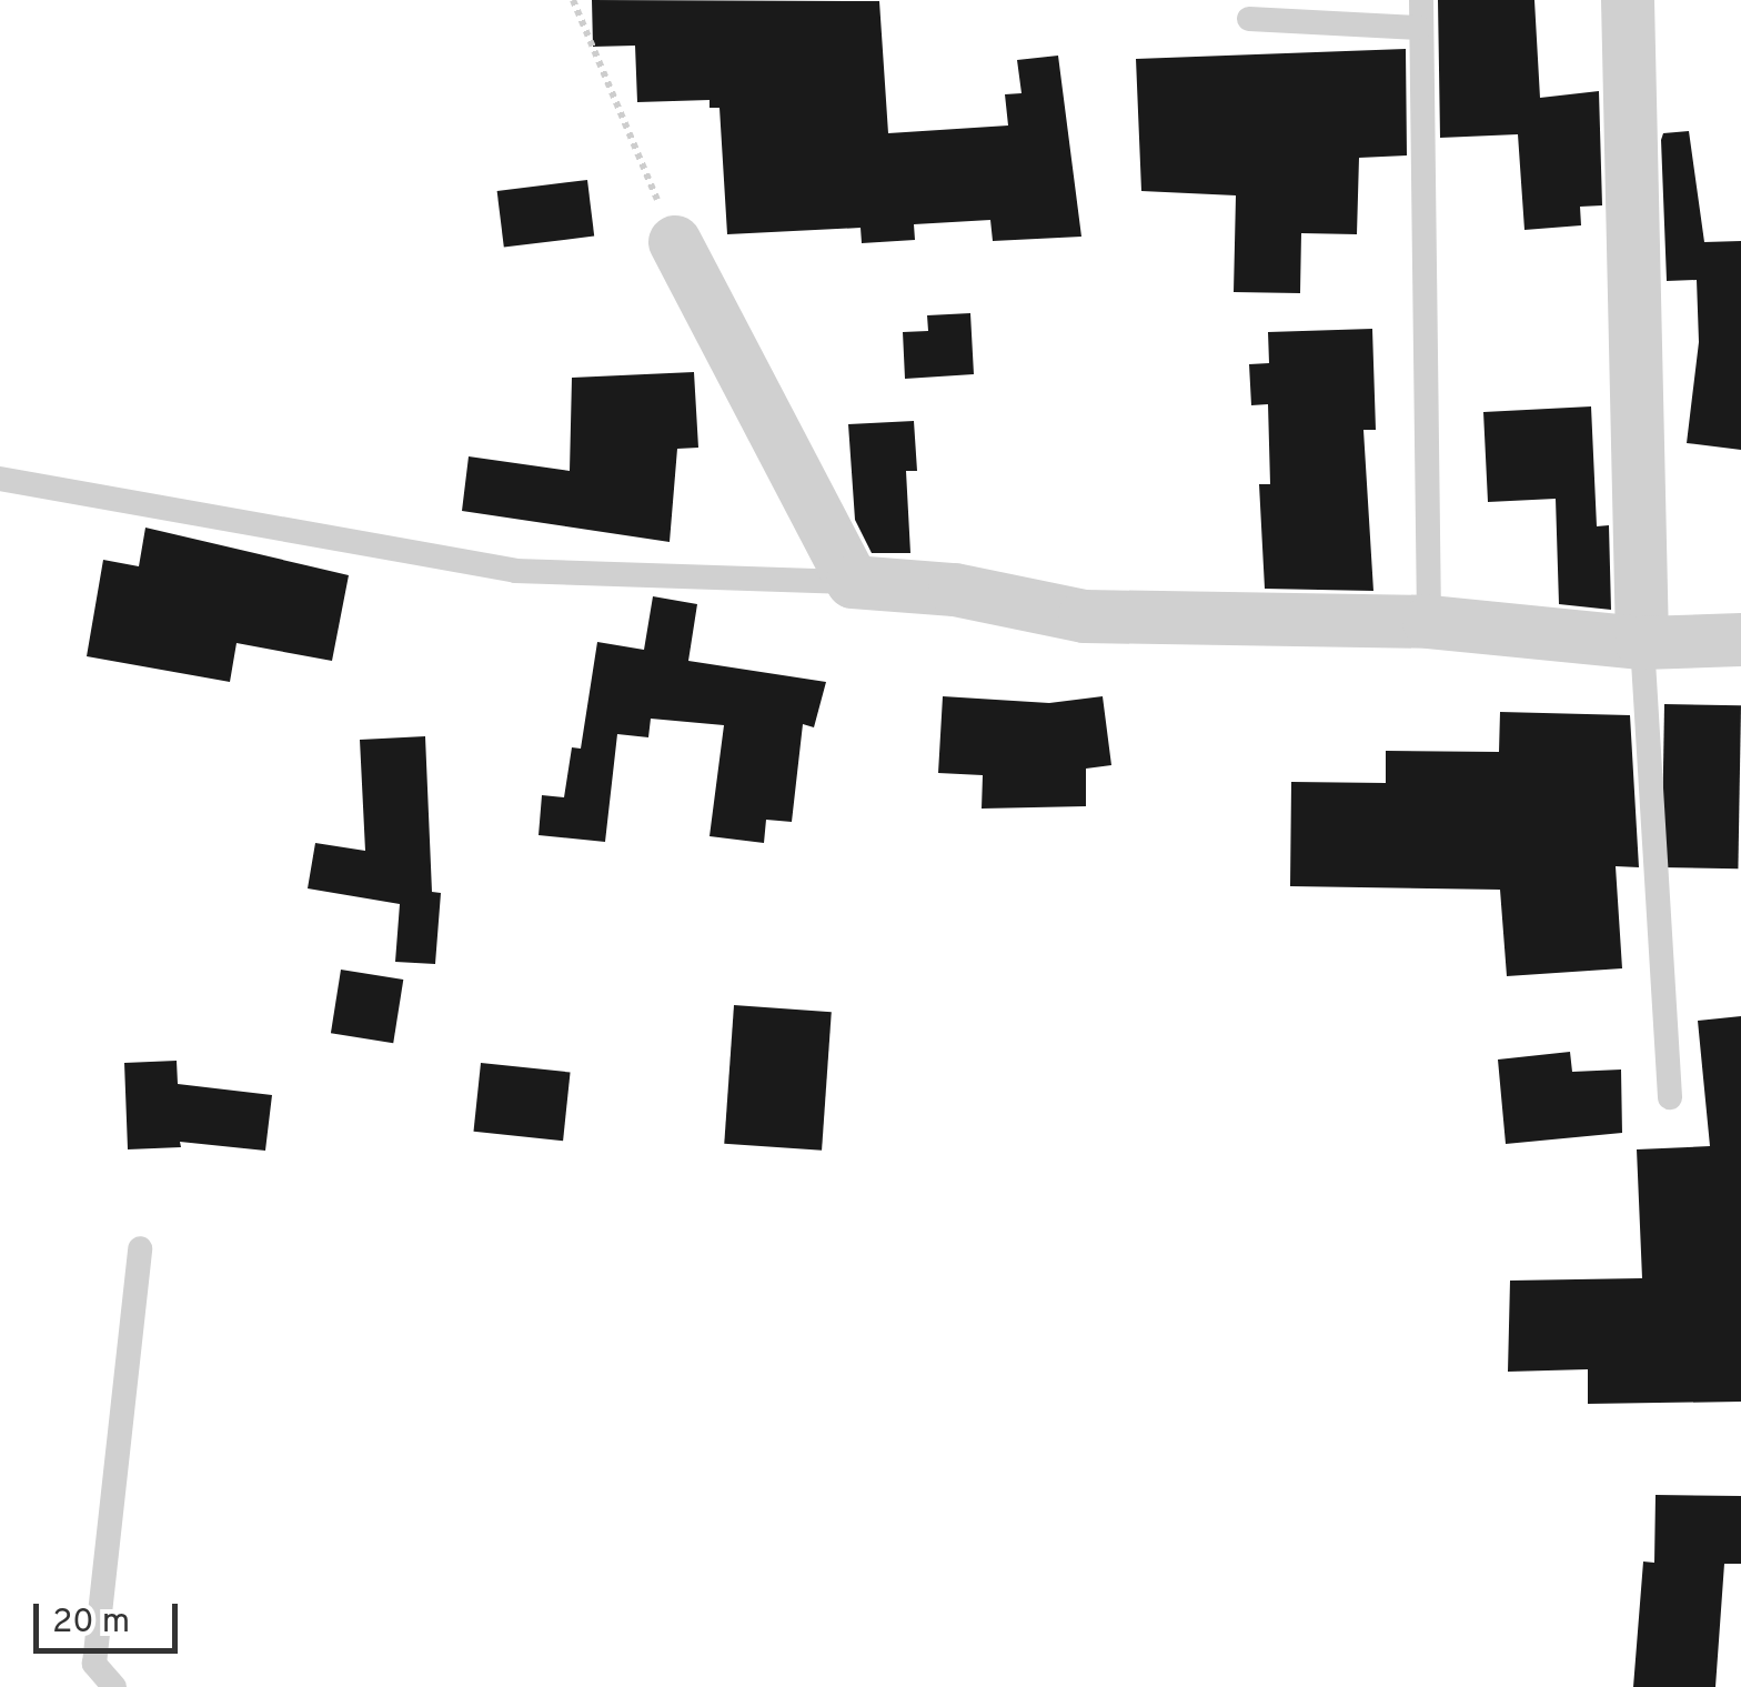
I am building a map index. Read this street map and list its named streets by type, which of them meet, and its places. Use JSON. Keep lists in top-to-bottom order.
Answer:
{
  "scale_bar": "20 m"
}
